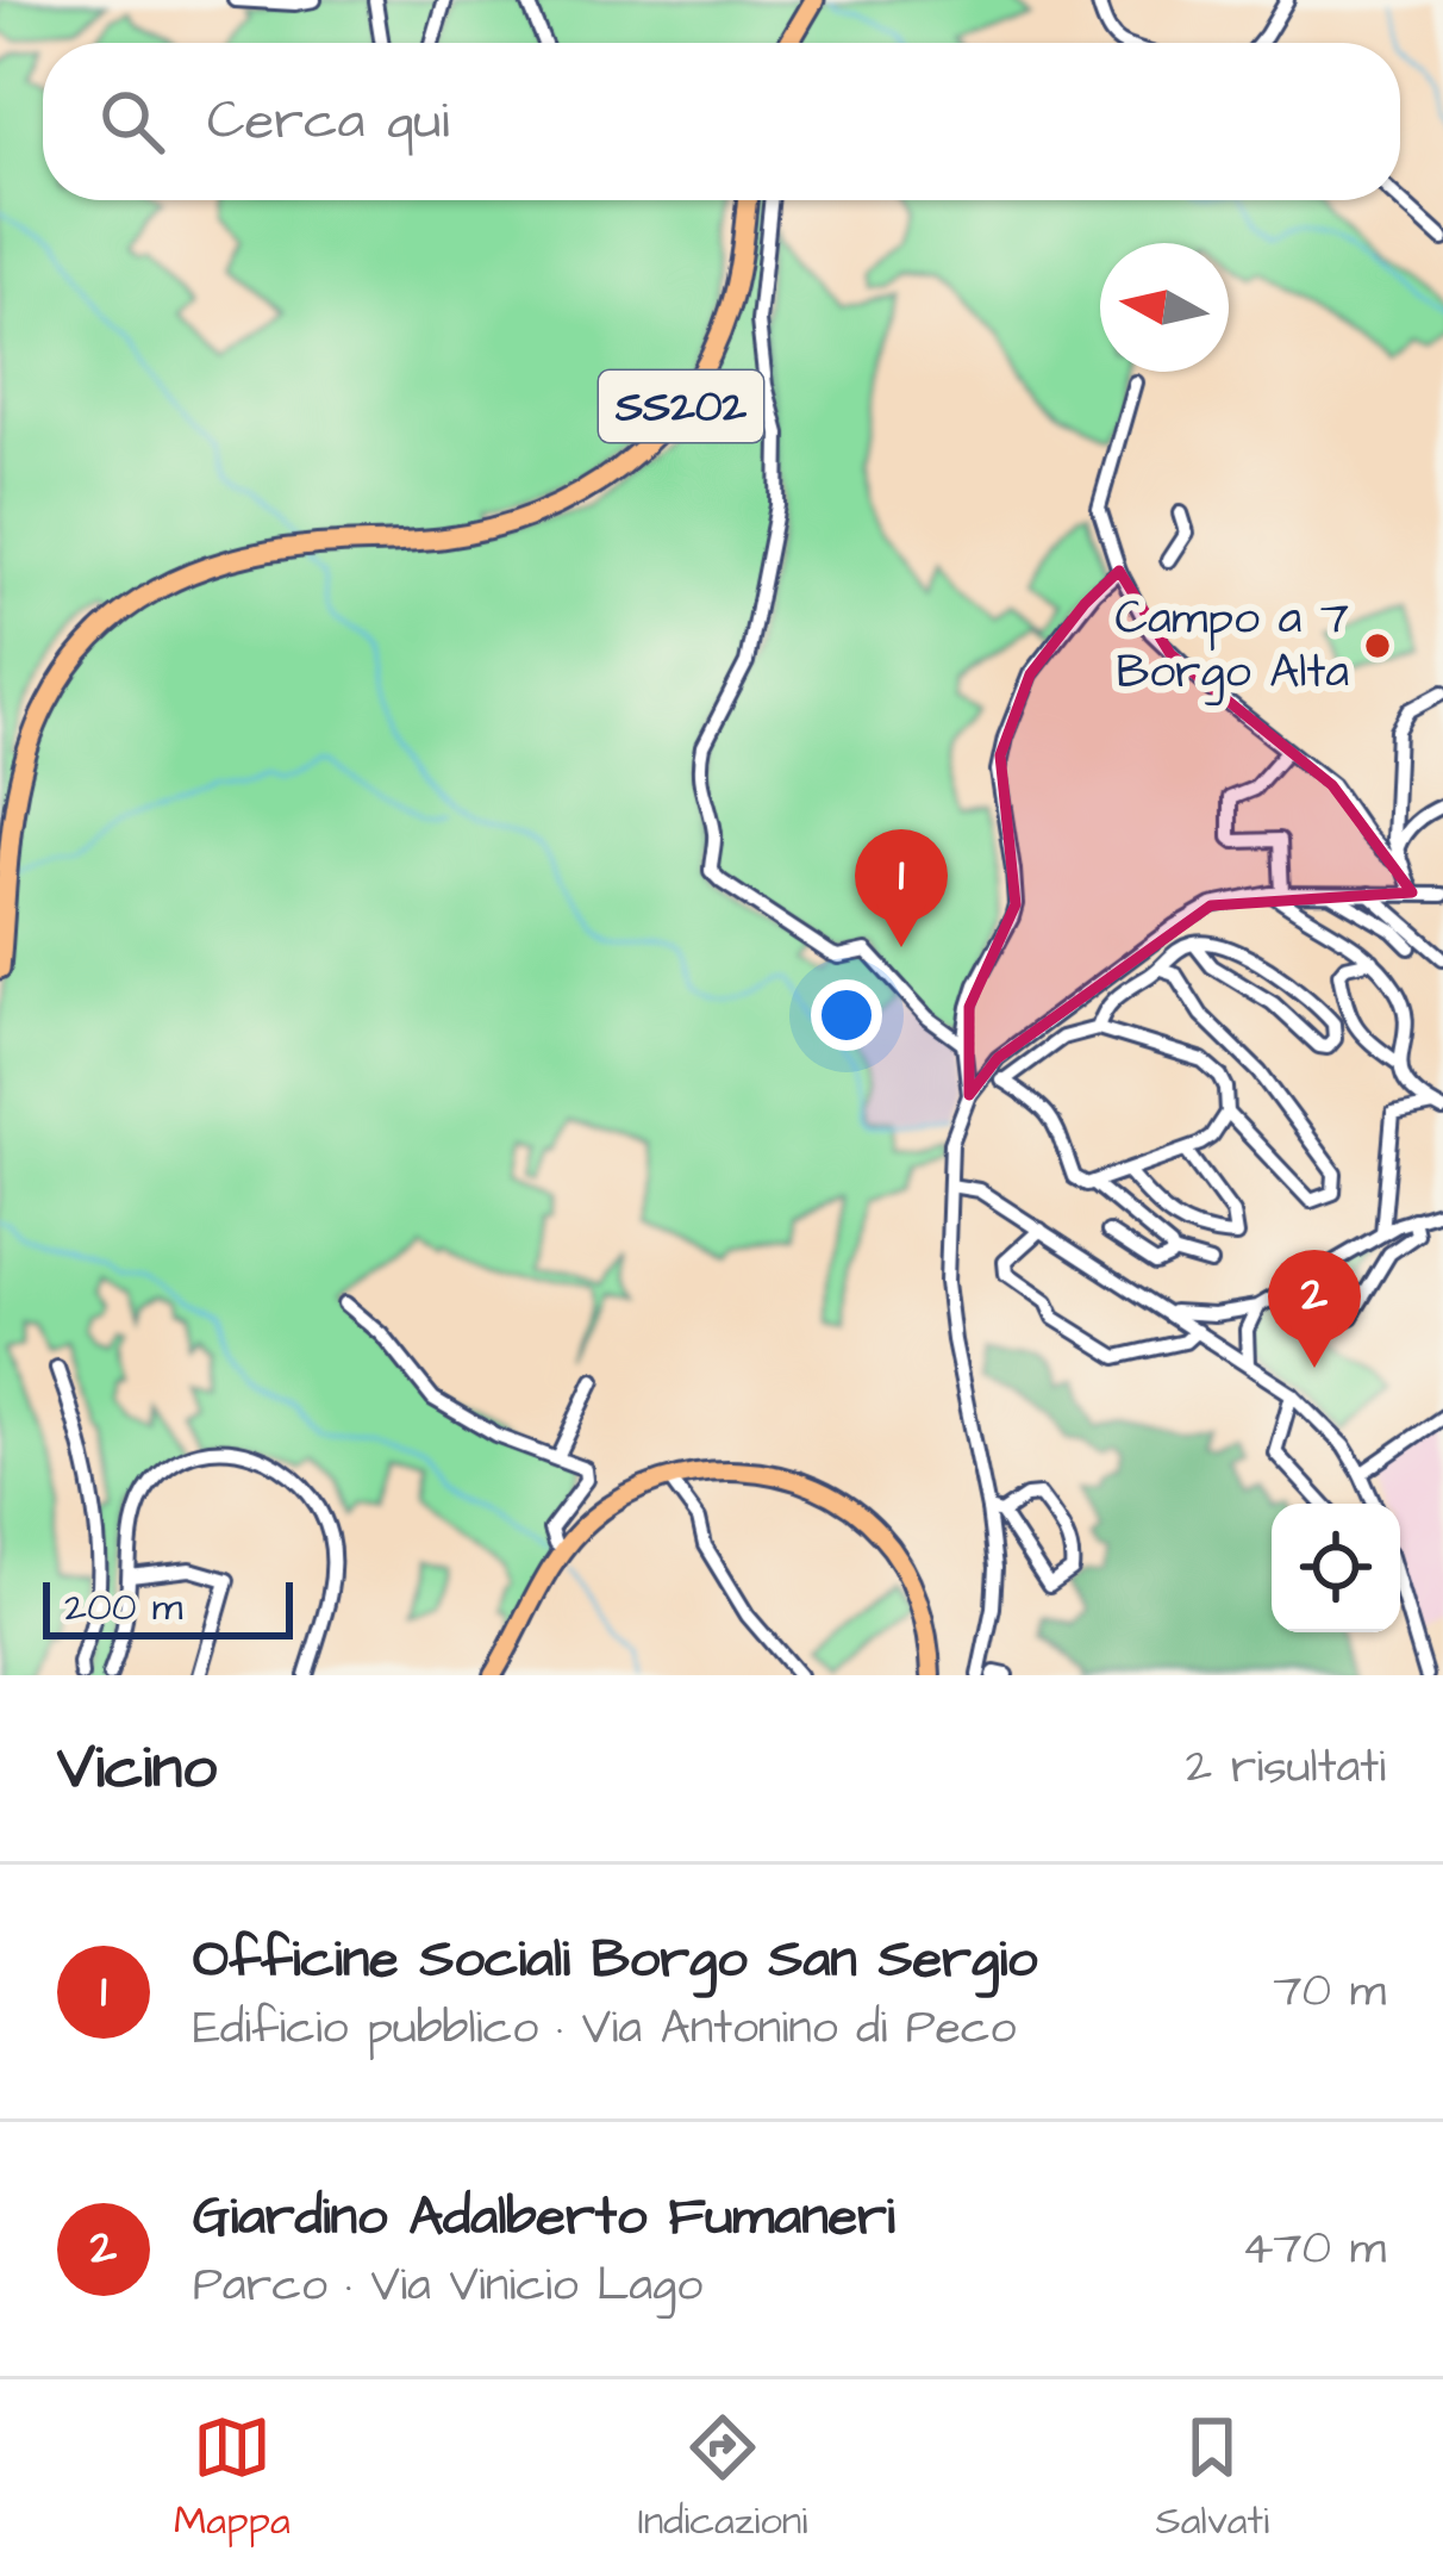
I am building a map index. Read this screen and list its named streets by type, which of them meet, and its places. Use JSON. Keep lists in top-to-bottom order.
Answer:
{
  "streets": {
    "highway": ["SS202"]
  },
  "places": ["Campo a 7 Borgo Alta"],
  "scale_bar": "200 m",
  "north": "left",
  "page": {
    "search": "Cerca qui",
    "pins": ["1", "2"],
    "scale": "200 m",
    "heading": ["Vicino", "2 risultati"],
    "list": [
      {
        "mark": "1",
        "name": "Officine Sociali Borgo San Sergio",
        "note": "Edificio pubblico · Via Antonino di Peco",
        "value": "70 m"
      },
      {
        "mark": "2",
        "name": "Giardino Adalberto Fumaneri",
        "note": "Parco · Via Vinicio Lago",
        "value": "470 m"
      }
    ],
    "nav": ["Mappa", "Indicazioni", "Salvati"]
  }
}
